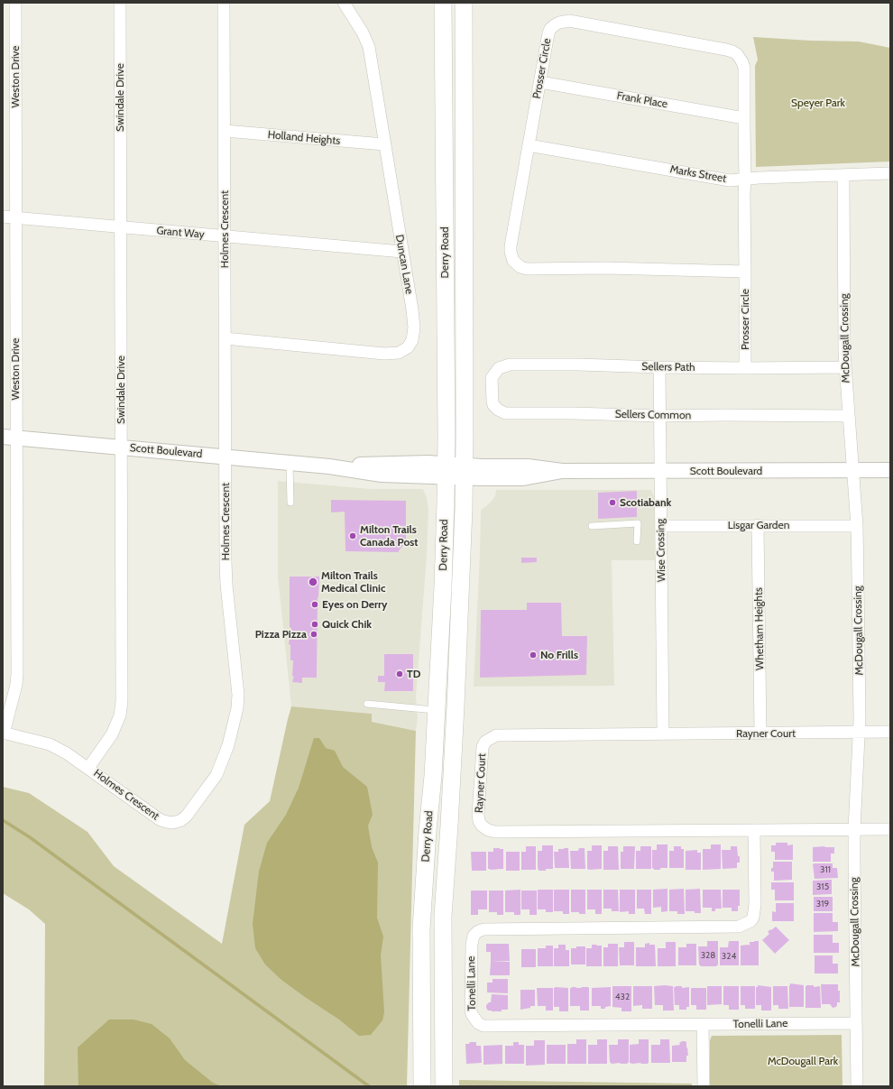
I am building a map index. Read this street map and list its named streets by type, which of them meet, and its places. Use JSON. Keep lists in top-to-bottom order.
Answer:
{
  "streets": {
    "main road": ["Derry Road"],
    "street": [
      "Prosser Circle",
      "Weston Drive",
      "Swindale Drive",
      "Frank Place",
      "Holland Heights",
      "Marks Street",
      "Holmes Crescent",
      "Grant Way",
      "Duncan Lane",
      "McDougall Crossing",
      "Sellers Path",
      "Sellers Common",
      "Scott Boulevard",
      "Lisgar Garden",
      "Wise Crossing",
      "Whetham Heights",
      "Rayner Court",
      "Tonelli Lane"
    ]
  },
  "crossings": [
    ["Prosser Circle", "Frank Place"],
    ["Prosser Circle", "Marks Street"],
    ["Prosser Circle", "Sellers Path"],
    ["Weston Drive", "Holmes Crescent"],
    ["Weston Drive", "Grant Way"],
    ["Weston Drive", "Scott Boulevard"],
    ["Swindale Drive", "Holmes Crescent"],
    ["Swindale Drive", "Grant Way"],
    ["Swindale Drive", "Scott Boulevard"],
    ["Holland Heights", "Holmes Crescent"],
    ["Holland Heights", "Duncan Lane"],
    ["Marks Street", "McDougall Crossing"],
    ["Holmes Crescent", "Grant Way"],
    ["Holmes Crescent", "Duncan Lane"],
    ["Holmes Crescent", "Scott Boulevard"],
    ["Grant Way", "Duncan Lane"],
    ["Derry Road", "Scott Boulevard"],
    ["McDougall Crossing", "Sellers Path"],
    ["McDougall Crossing", "Sellers Common"],
    ["McDougall Crossing", "Scott Boulevard"],
    ["McDougall Crossing", "Lisgar Garden"],
    ["McDougall Crossing", "Rayner Court"],
    ["McDougall Crossing", "Tonelli Lane"],
    ["Sellers Path", "Sellers Common"],
    ["Sellers Path", "Wise Crossing"],
    ["Sellers Common", "Wise Crossing"],
    ["Scott Boulevard", "Wise Crossing"],
    ["Lisgar Garden", "Wise Crossing"],
    ["Lisgar Garden", "Whetham Heights"],
    ["Wise Crossing", "Rayner Court"],
    ["Whetham Heights", "Rayner Court"],
    ["Rayner Court", "Tonelli Lane"]
  ],
  "parks": ["Speyer Park", "McDougall Park"],
  "places": [
    "Scotiabank",
    "Milton Trails Canada Post",
    "Milton Trails Medical Clinic",
    "Eyes on Derry",
    "Quick Chik",
    "Pizza Pizza",
    "No Frills",
    "TD"
  ],
  "house_numbers": [
    "311",
    "315",
    "319",
    "328",
    "324",
    "432"
  ]
}
